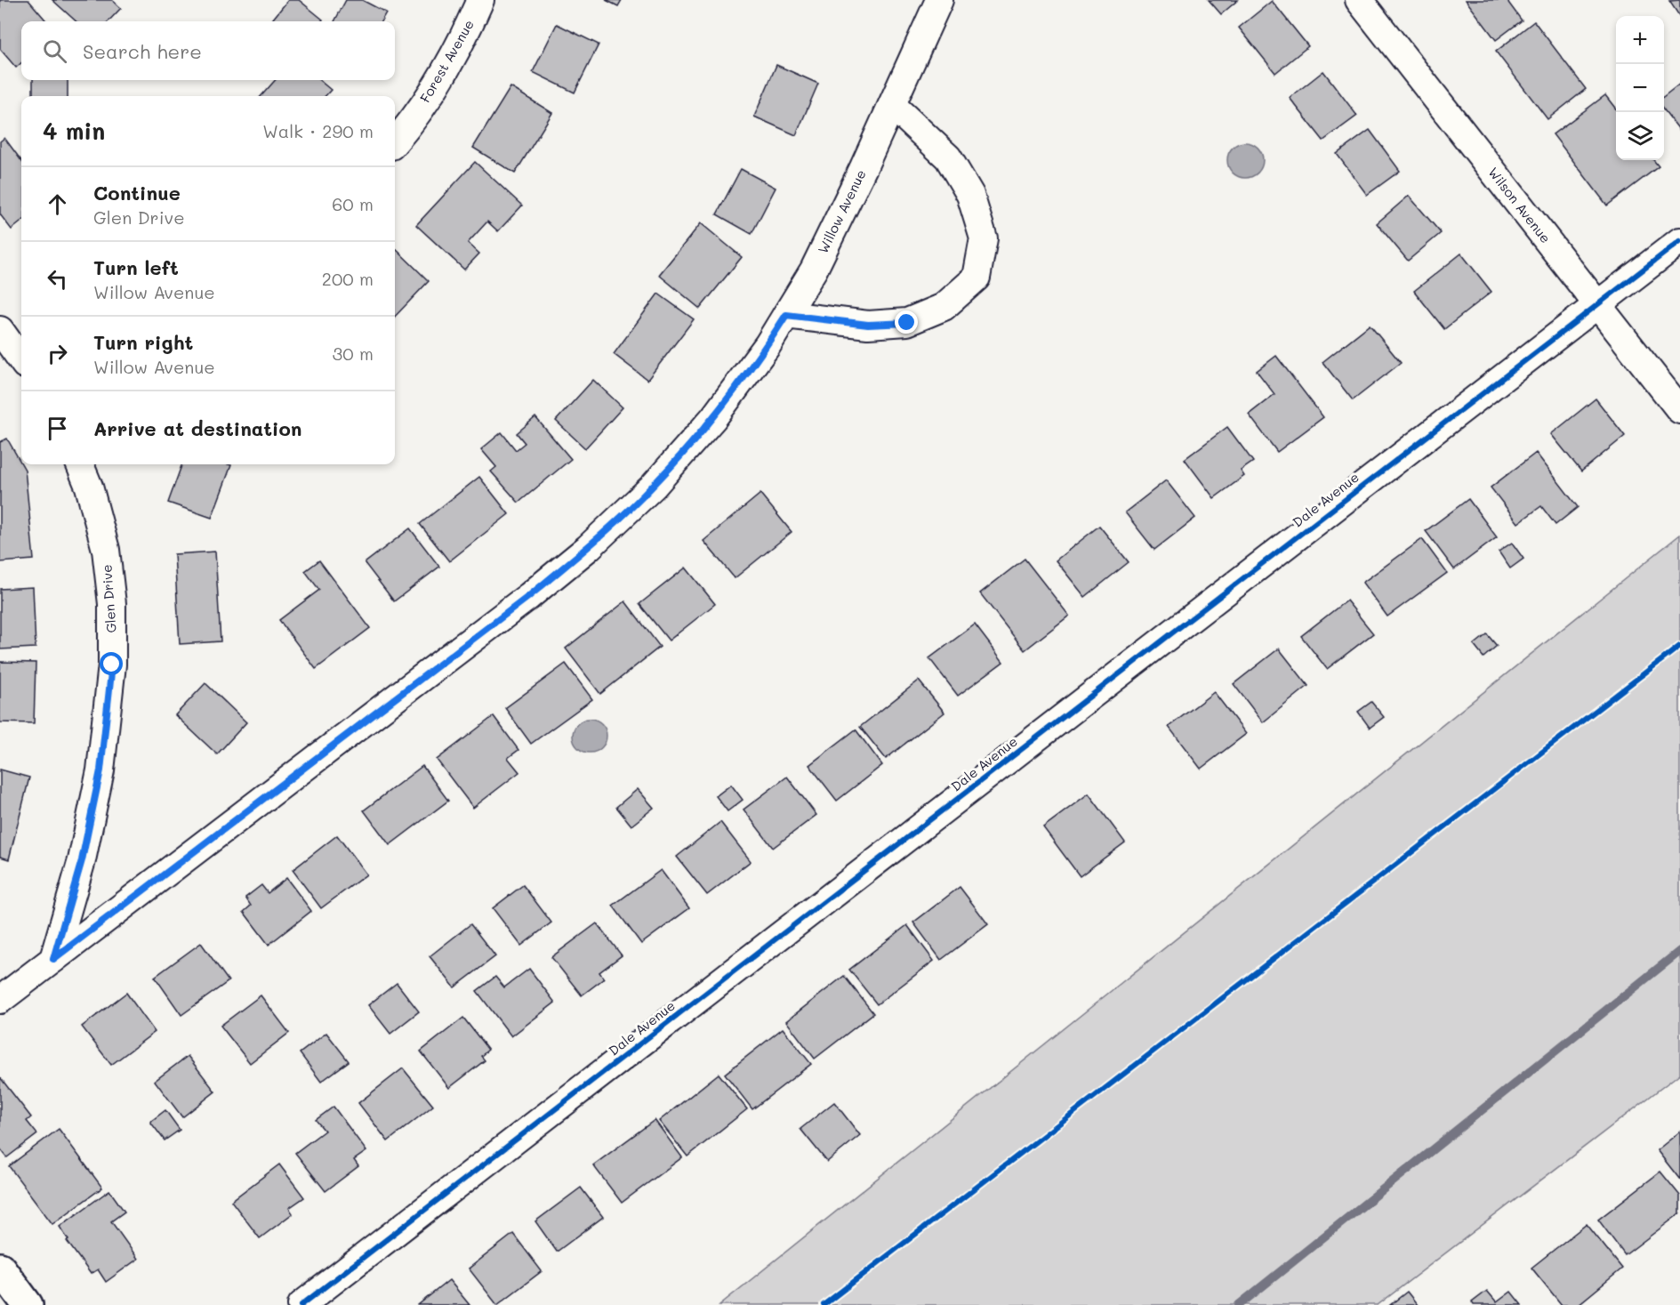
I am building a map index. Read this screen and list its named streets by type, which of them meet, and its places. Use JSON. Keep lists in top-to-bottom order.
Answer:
{
  "streets": {
    "street": [
      "Forest Avenue",
      "Wilson Avenue",
      "Willow Avenue",
      "Dale Avenue",
      "Glen Drive"
    ]
  },
  "crossings": [
    ["Wilson Avenue", "Dale Avenue"],
    ["Willow Avenue", "Glen Drive"]
  ],
  "page": {
    "map_buttons": ["+", "−"],
    "search": "Search here",
    "heading": ["4 min", "Walk · 290 m"],
    "list": [
      ["Continue", "Glen Drive", "60 m"],
      ["Turn left", "Willow Avenue", "200 m"],
      ["Turn right", "Willow Avenue", "30 m"],
      "Arrive at destination"
    ]
  }
}
